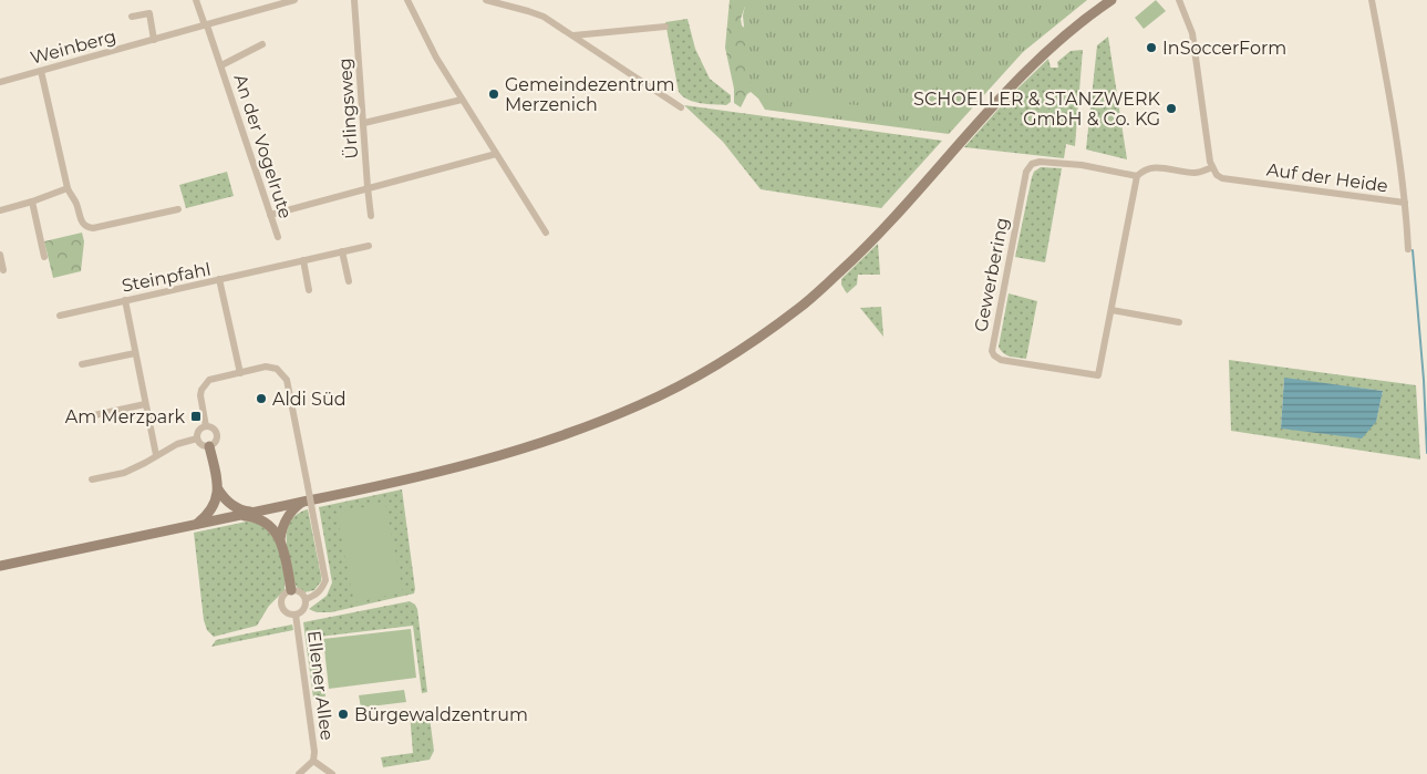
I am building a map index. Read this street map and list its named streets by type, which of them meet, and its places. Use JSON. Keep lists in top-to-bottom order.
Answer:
{
  "streets": {
    "street": [
      "Weinberg",
      "Ürlingsweg",
      "An der Vogelrute",
      "Auf der Heide",
      "Gewerbering",
      "Steinpfahl",
      "Ellener Allee"
    ]
  },
  "crossings": [
    ["Weinberg", "An der Vogelrute"]
  ],
  "places": {
    "other": [
      "InSoccerForm",
      "Gemeindezentrum Merzenich",
      "SCHOELLER & STANZWERK GmbH & Co. KG",
      "Aldi Süd",
      "Bürgewaldzentrum"
    ],
    "transit": ["Am Merzpark"]
  }
}
